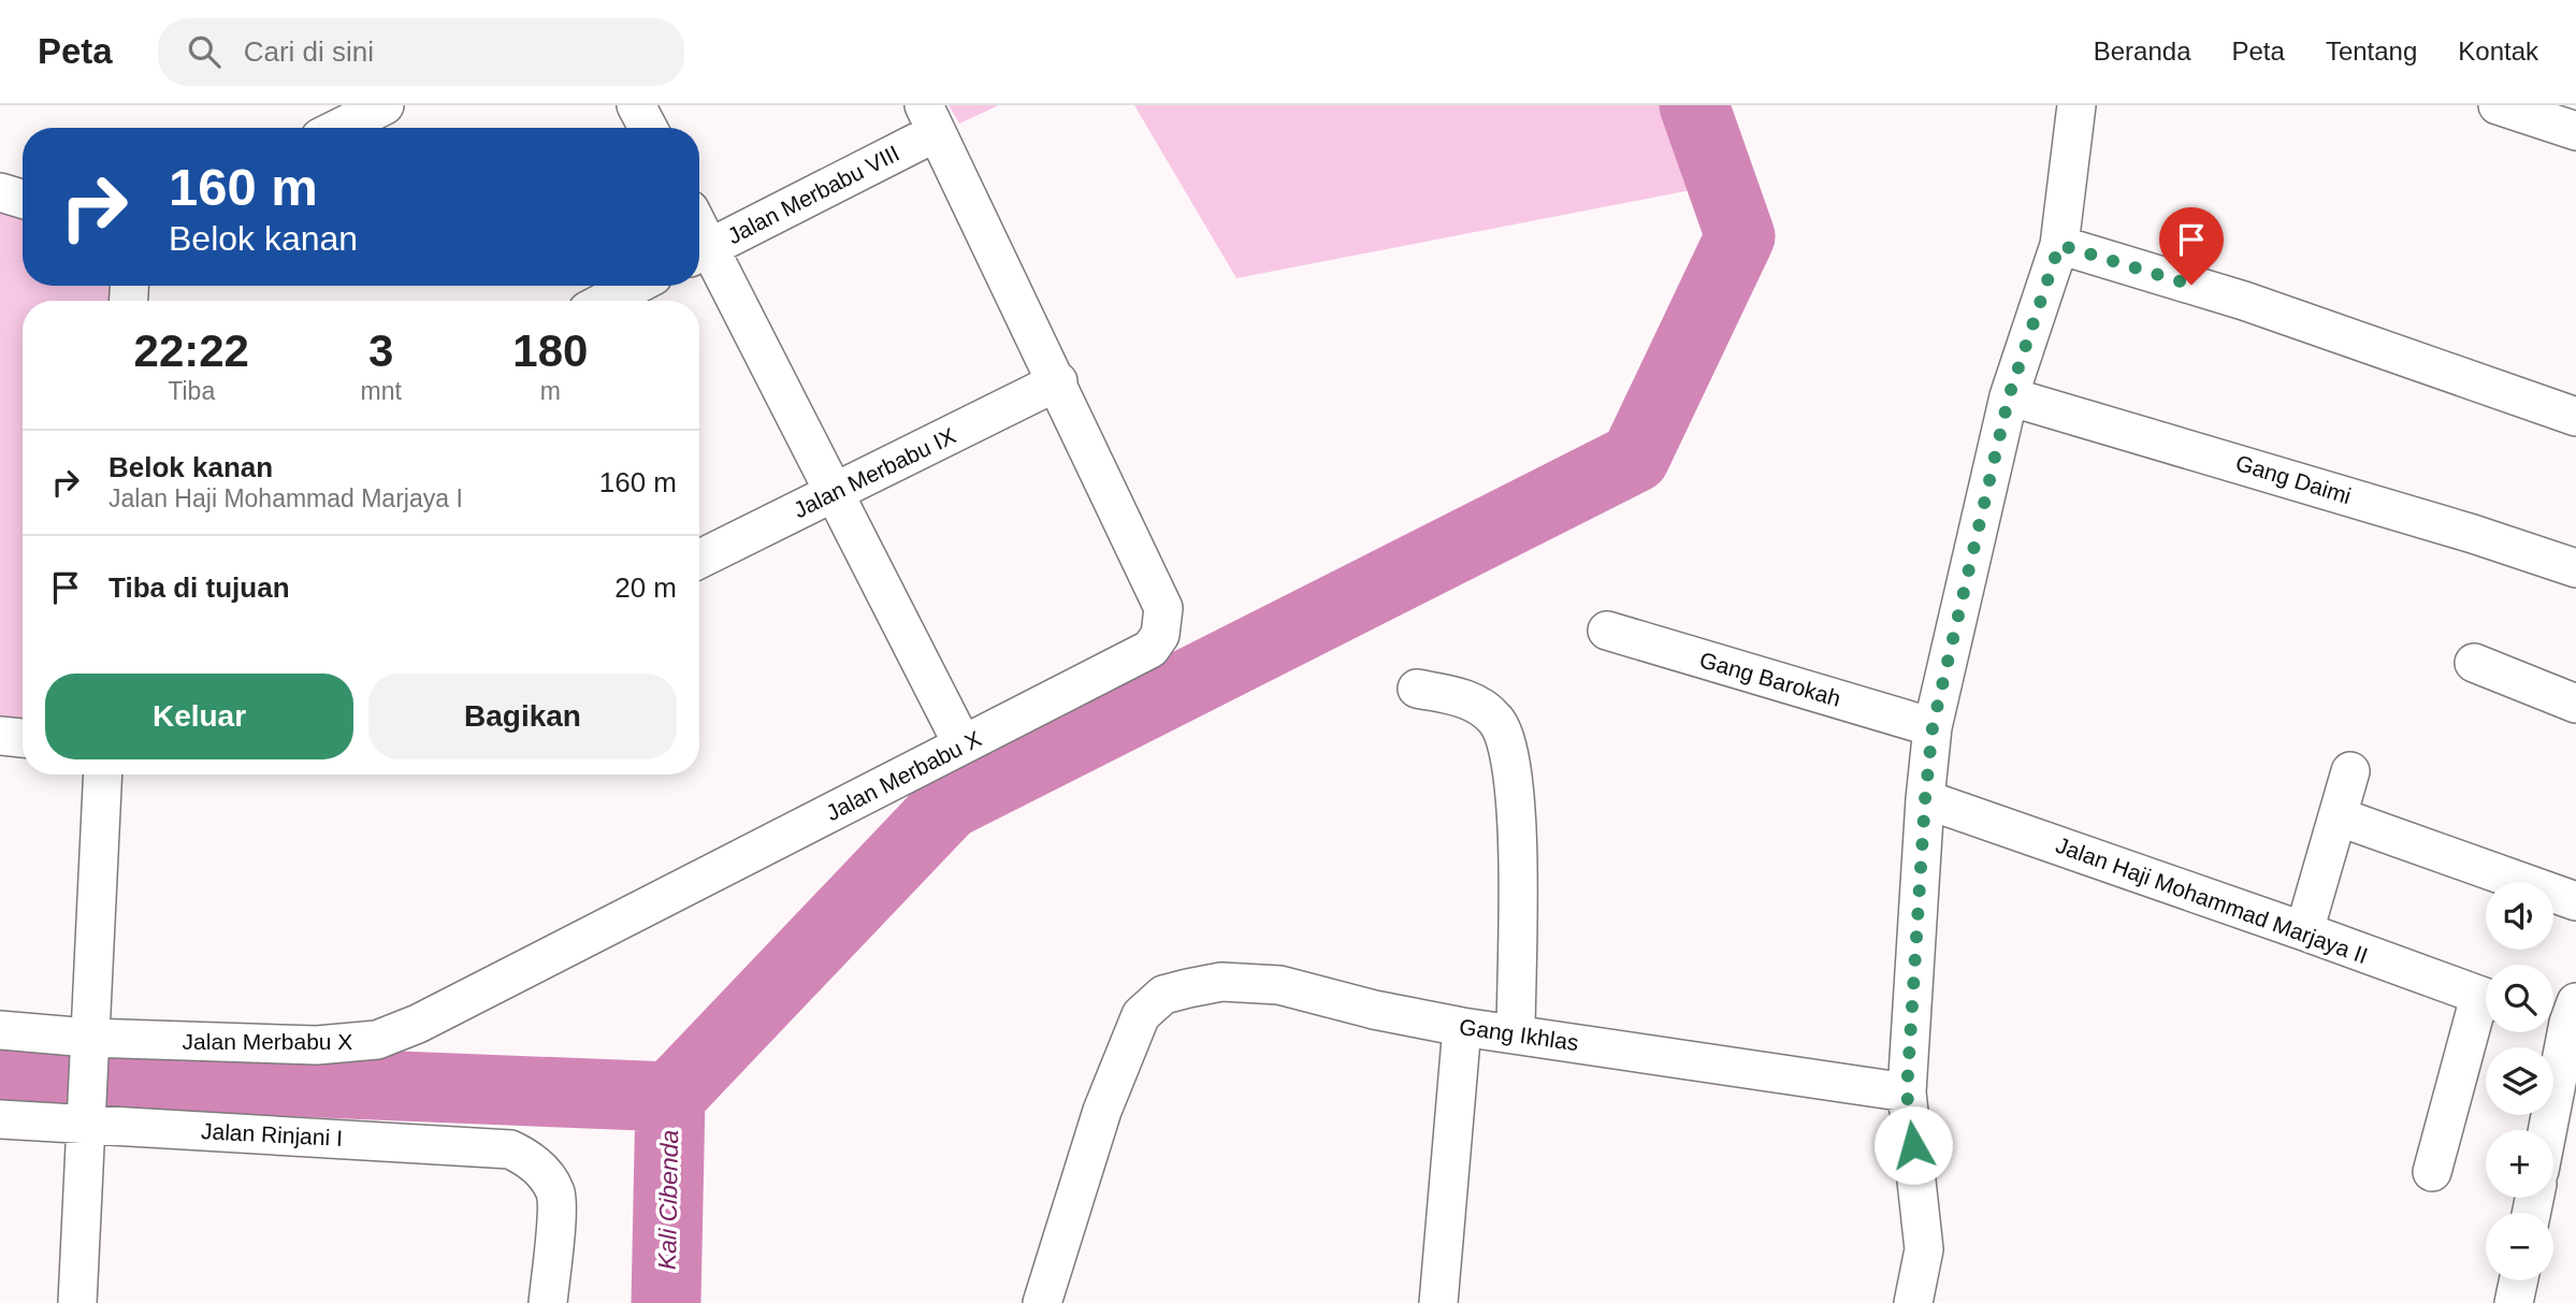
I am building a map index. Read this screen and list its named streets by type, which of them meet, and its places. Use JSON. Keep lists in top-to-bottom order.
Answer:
{
  "streets": {
    "street": [
      "Jalan Merbabu VIII",
      "Jalan Merbabu IX",
      "Gang Daimi",
      "Gang Barokah",
      "Jalan Merbabu X",
      "Jalan Haji Mohammad Marjaya II",
      "Gang Ikhlas",
      "Jalan Rinjani I"
    ]
  },
  "crossings": [
    ["Jalan Merbabu VIII", "Jalan Merbabu X"],
    ["Jalan Merbabu IX", "Jalan Merbabu X"]
  ],
  "water": ["Kali Cibenda"],
  "page": {
    "header": "Peta",
    "search": "Cari di sini",
    "nav": [
      "Beranda",
      "Peta",
      "Tentang",
      "Kontak"
    ],
    "turn": ["160 m", "Belok kanan"],
    "eta": [
      "22:22",
      "Tiba",
      "3",
      "mnt",
      "180",
      "m"
    ],
    "list": [
      {
        "name": "Belok kanan",
        "note": "Jalan Haji Mohammad Marjaya I",
        "value": "160 m"
      },
      {
        "name": "Tiba di tujuan",
        "value": "20 m"
      }
    ],
    "buttons": ["Keluar", "Bagikan"],
    "map_buttons": ["+", "−"]
  }
}
